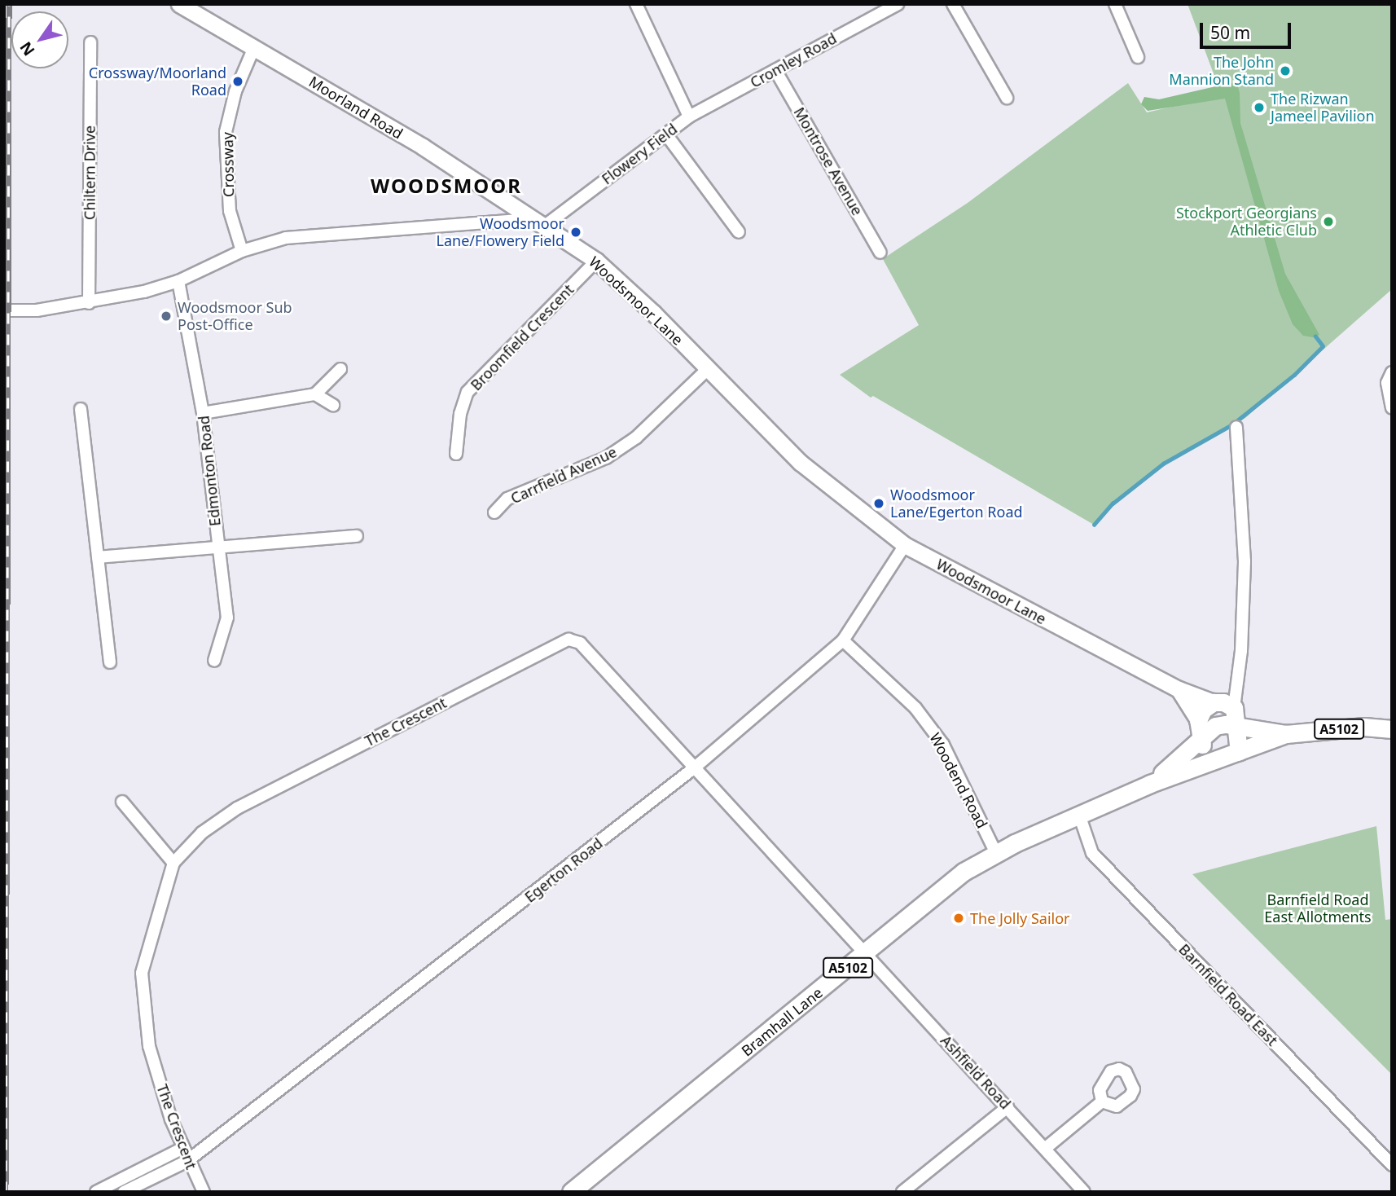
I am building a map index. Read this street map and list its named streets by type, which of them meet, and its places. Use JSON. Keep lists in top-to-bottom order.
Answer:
{
  "streets": {
    "main road": ["A5102", "Bramhall Lane"],
    "street": [
      "Cromley Road",
      "Moorland Road",
      "Flowery Field",
      "Montrose Avenue",
      "Crossway",
      "Chiltern Drive",
      "Woodsmoor Lane",
      "Broomfield Crescent",
      "Edmonton Road",
      "Carrfield Avenue",
      "The Crescent",
      "Woodend Road",
      "Egerton Road",
      "Barnfield Road East",
      "Ashfield Road"
    ]
  },
  "crossings": [
    ["Cromley Road", "Flowery Field"],
    ["Cromley Road", "Montrose Avenue"],
    ["Moorland Road", "Crossway"],
    ["Moorland Road", "Woodsmoor Lane"],
    ["Flowery Field", "Woodsmoor Lane"],
    ["Crossway", "Woodsmoor Lane"],
    ["Chiltern Drive", "Woodsmoor Lane"],
    ["Woodsmoor Lane", "Broomfield Crescent"],
    ["Woodsmoor Lane", "Edmonton Road"],
    ["Woodsmoor Lane", "Carrfield Avenue"],
    ["Woodsmoor Lane", "Egerton Road"],
    ["The Crescent", "Egerton Road"],
    ["The Crescent", "Bramhall Lane"],
    ["The Crescent", "Ashfield Road"],
    ["Woodend Road", "Egerton Road"],
    ["Woodend Road", "Bramhall Lane"],
    ["Barnfield Road East", "Bramhall Lane"],
    ["Bramhall Lane", "Ashfield Road"]
  ],
  "districts": ["WOODSMOOR"],
  "parks": ["Barnfield Road East Allotments"],
  "places": [
    "The John Mannion Stand",
    "Crossway/Moorland Road",
    "The Rizwan Jameel Pavilion",
    "Stockport Georgians Athletic Club",
    "Woodsmoor Lane/Flowery Field",
    "Woodsmoor Sub Post-Office",
    "Woodsmoor Lane/Egerton Road",
    "The Jolly Sailor"
  ],
  "scale_bar": "50 m",
  "north": "bottom left"
}
